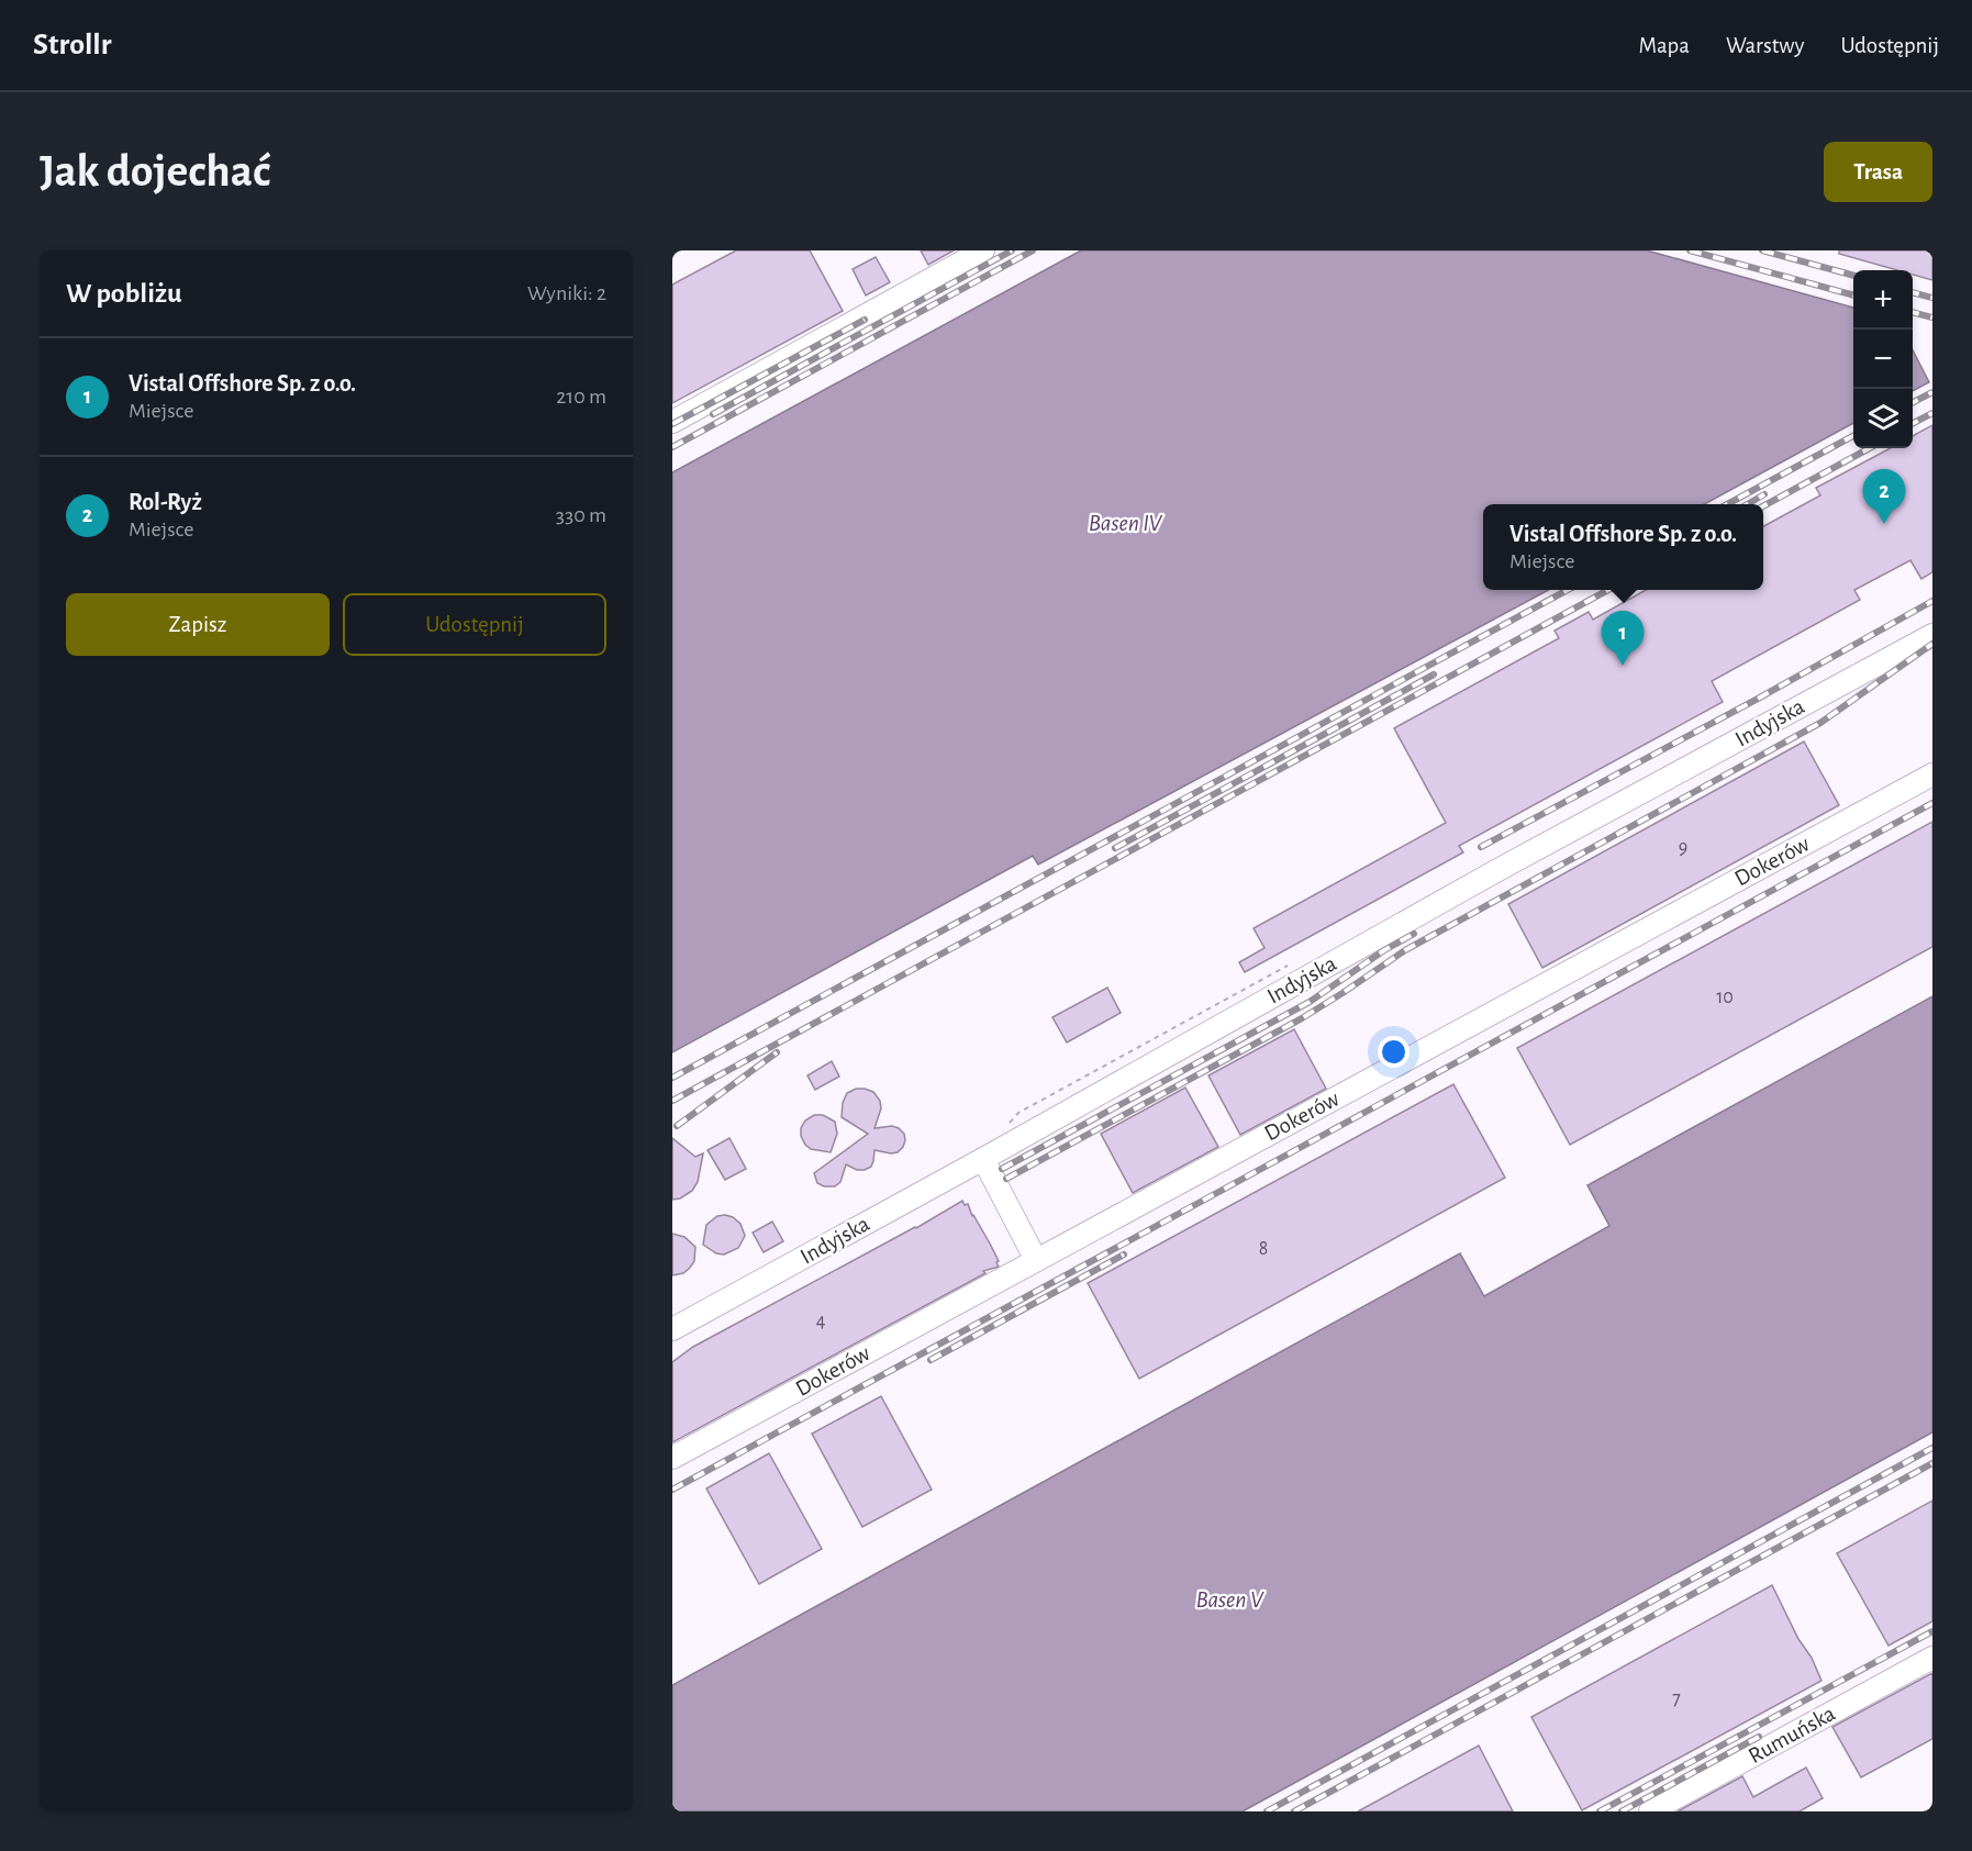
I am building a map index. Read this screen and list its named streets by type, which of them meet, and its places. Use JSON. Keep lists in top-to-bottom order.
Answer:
{
  "streets": {
    "lane": ["Indyjska", "Dokerów", "Rumuńska"]
  },
  "water": ["Basen IV", "Basen V"],
  "house_numbers": [
    "9",
    "10",
    "8",
    "4",
    "7"
  ],
  "page": {
    "header": "Strollr",
    "nav": ["Mapa", "Warstwy", "Udostępnij"],
    "buttons": [
      "Trasa",
      ["Zapisz", "Udostępnij"]
    ],
    "title": "Jak dojechać",
    "heading": ["W pobliżu", "Wyniki: 2"],
    "map_buttons": ["+", "−"],
    "list": [
      {
        "mark": "1",
        "name": "Vistal Offshore Sp. z o.o.",
        "note": "Miejsce",
        "value": "210 m"
      },
      {
        "mark": "2",
        "name": "Rol-Ryż",
        "note": "Miejsce",
        "value": "330 m"
      }
    ],
    "pins": ["2", "1"],
    "popup": ["Vistal Offshore Sp. z o.o.", "Miejsce"]
  }
}
